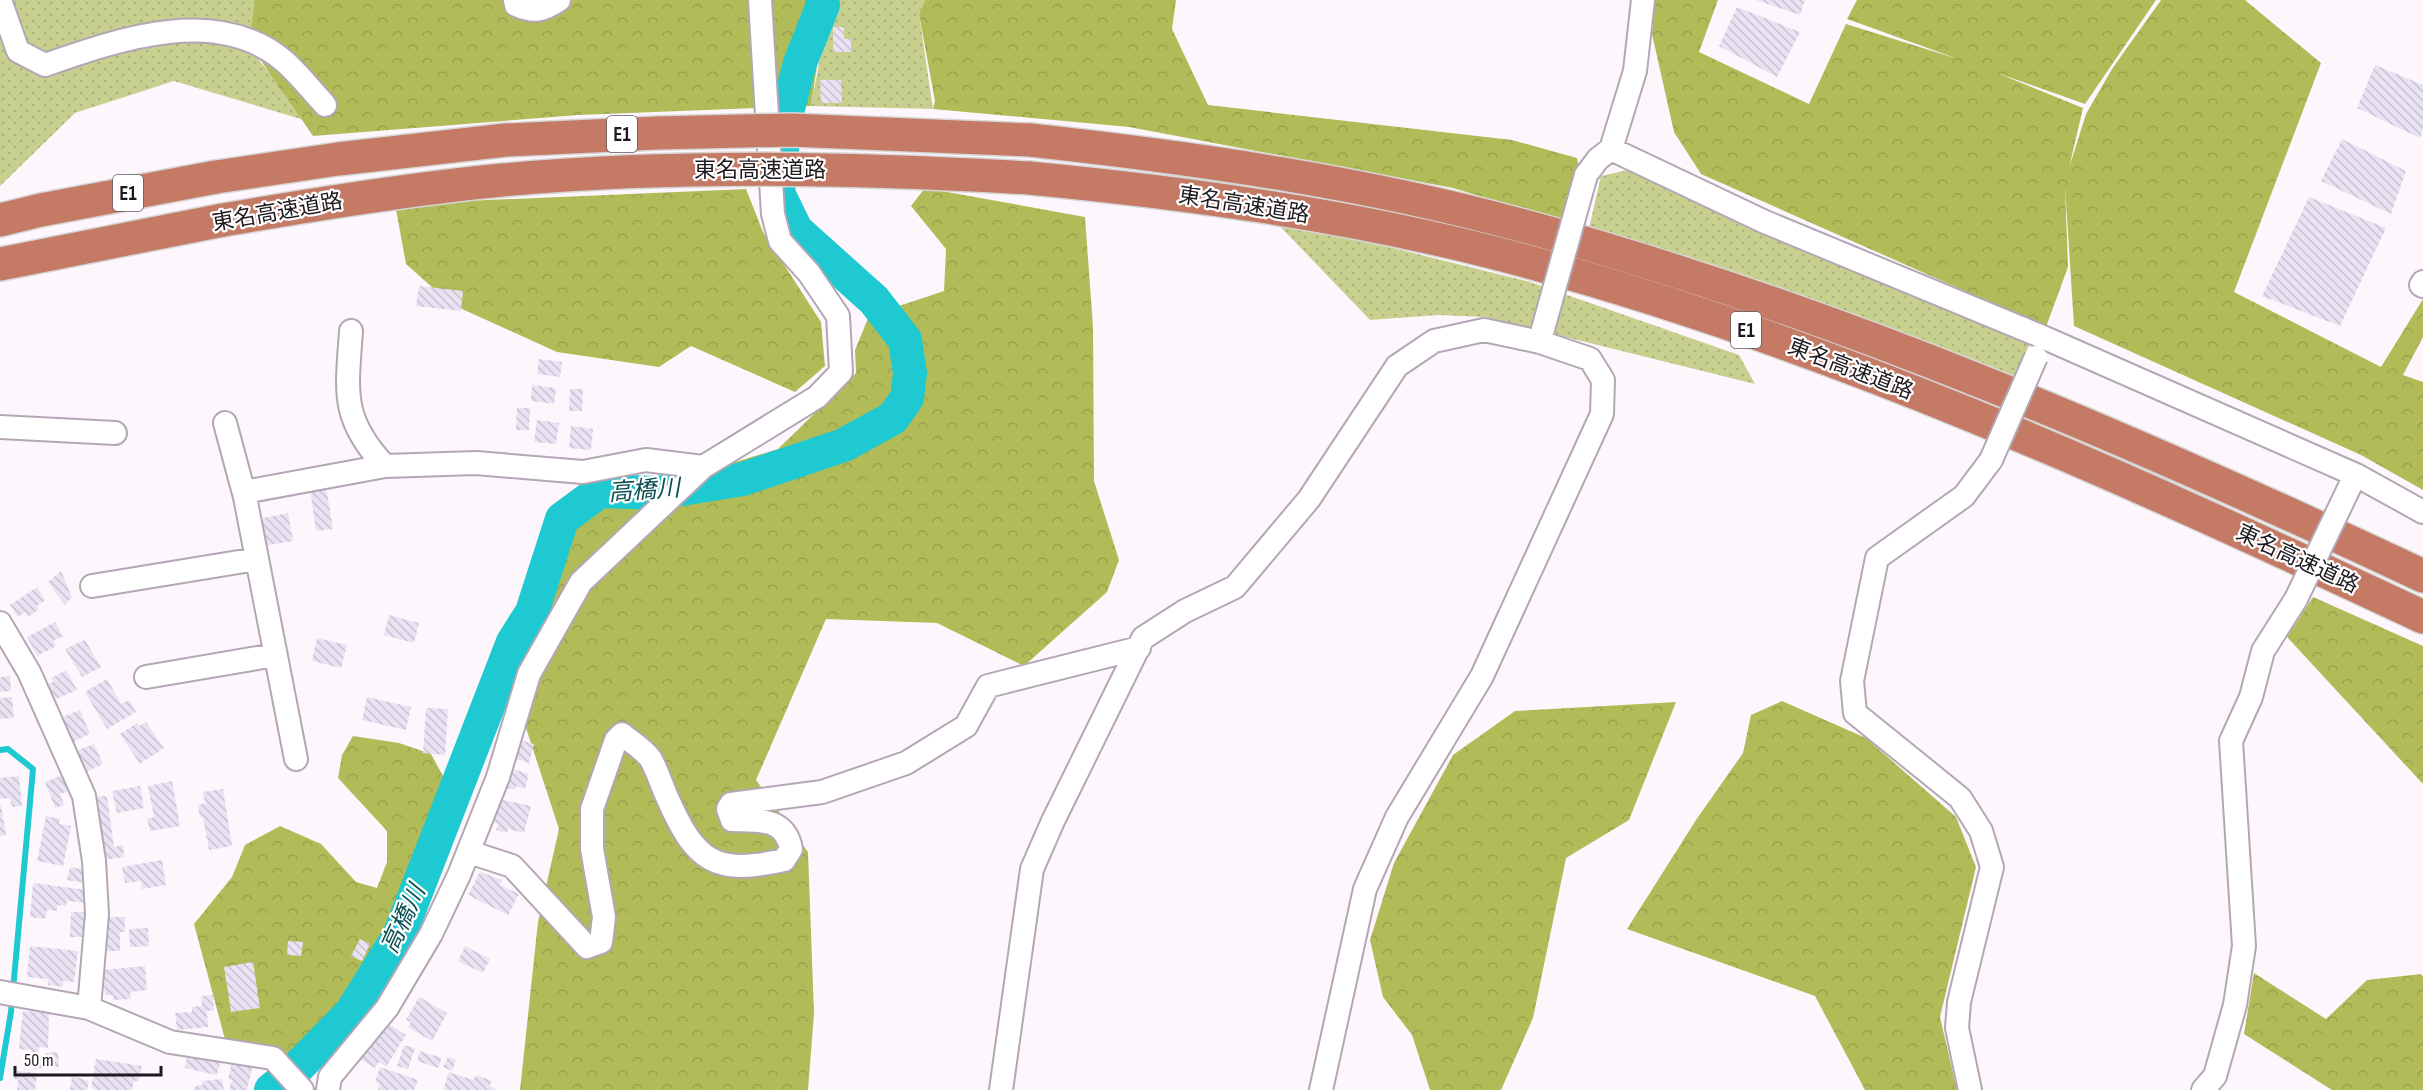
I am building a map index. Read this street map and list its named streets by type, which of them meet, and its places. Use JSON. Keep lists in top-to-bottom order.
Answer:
{
  "streets": {
    "highway": ["E1", "東名高速道路"]
  },
  "water": ["高橋川"],
  "scale_bar": "50 m"
}
